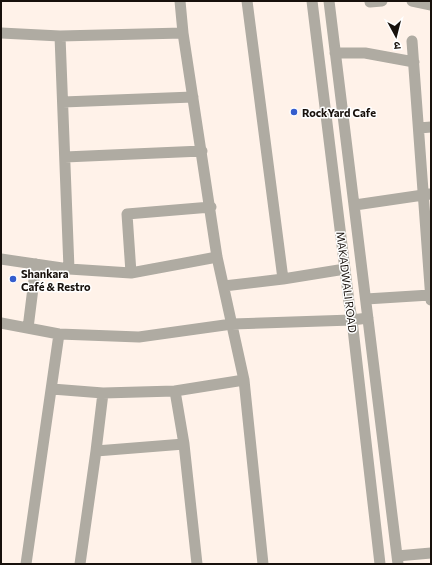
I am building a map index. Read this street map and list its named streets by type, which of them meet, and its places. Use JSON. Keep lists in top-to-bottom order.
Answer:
{
  "streets": {
    "street": ["MAKADWALI ROAD"]
  },
  "places": ["RockYard Cafe", "Shankara Café & Restro"],
  "north": "bottom"
}
